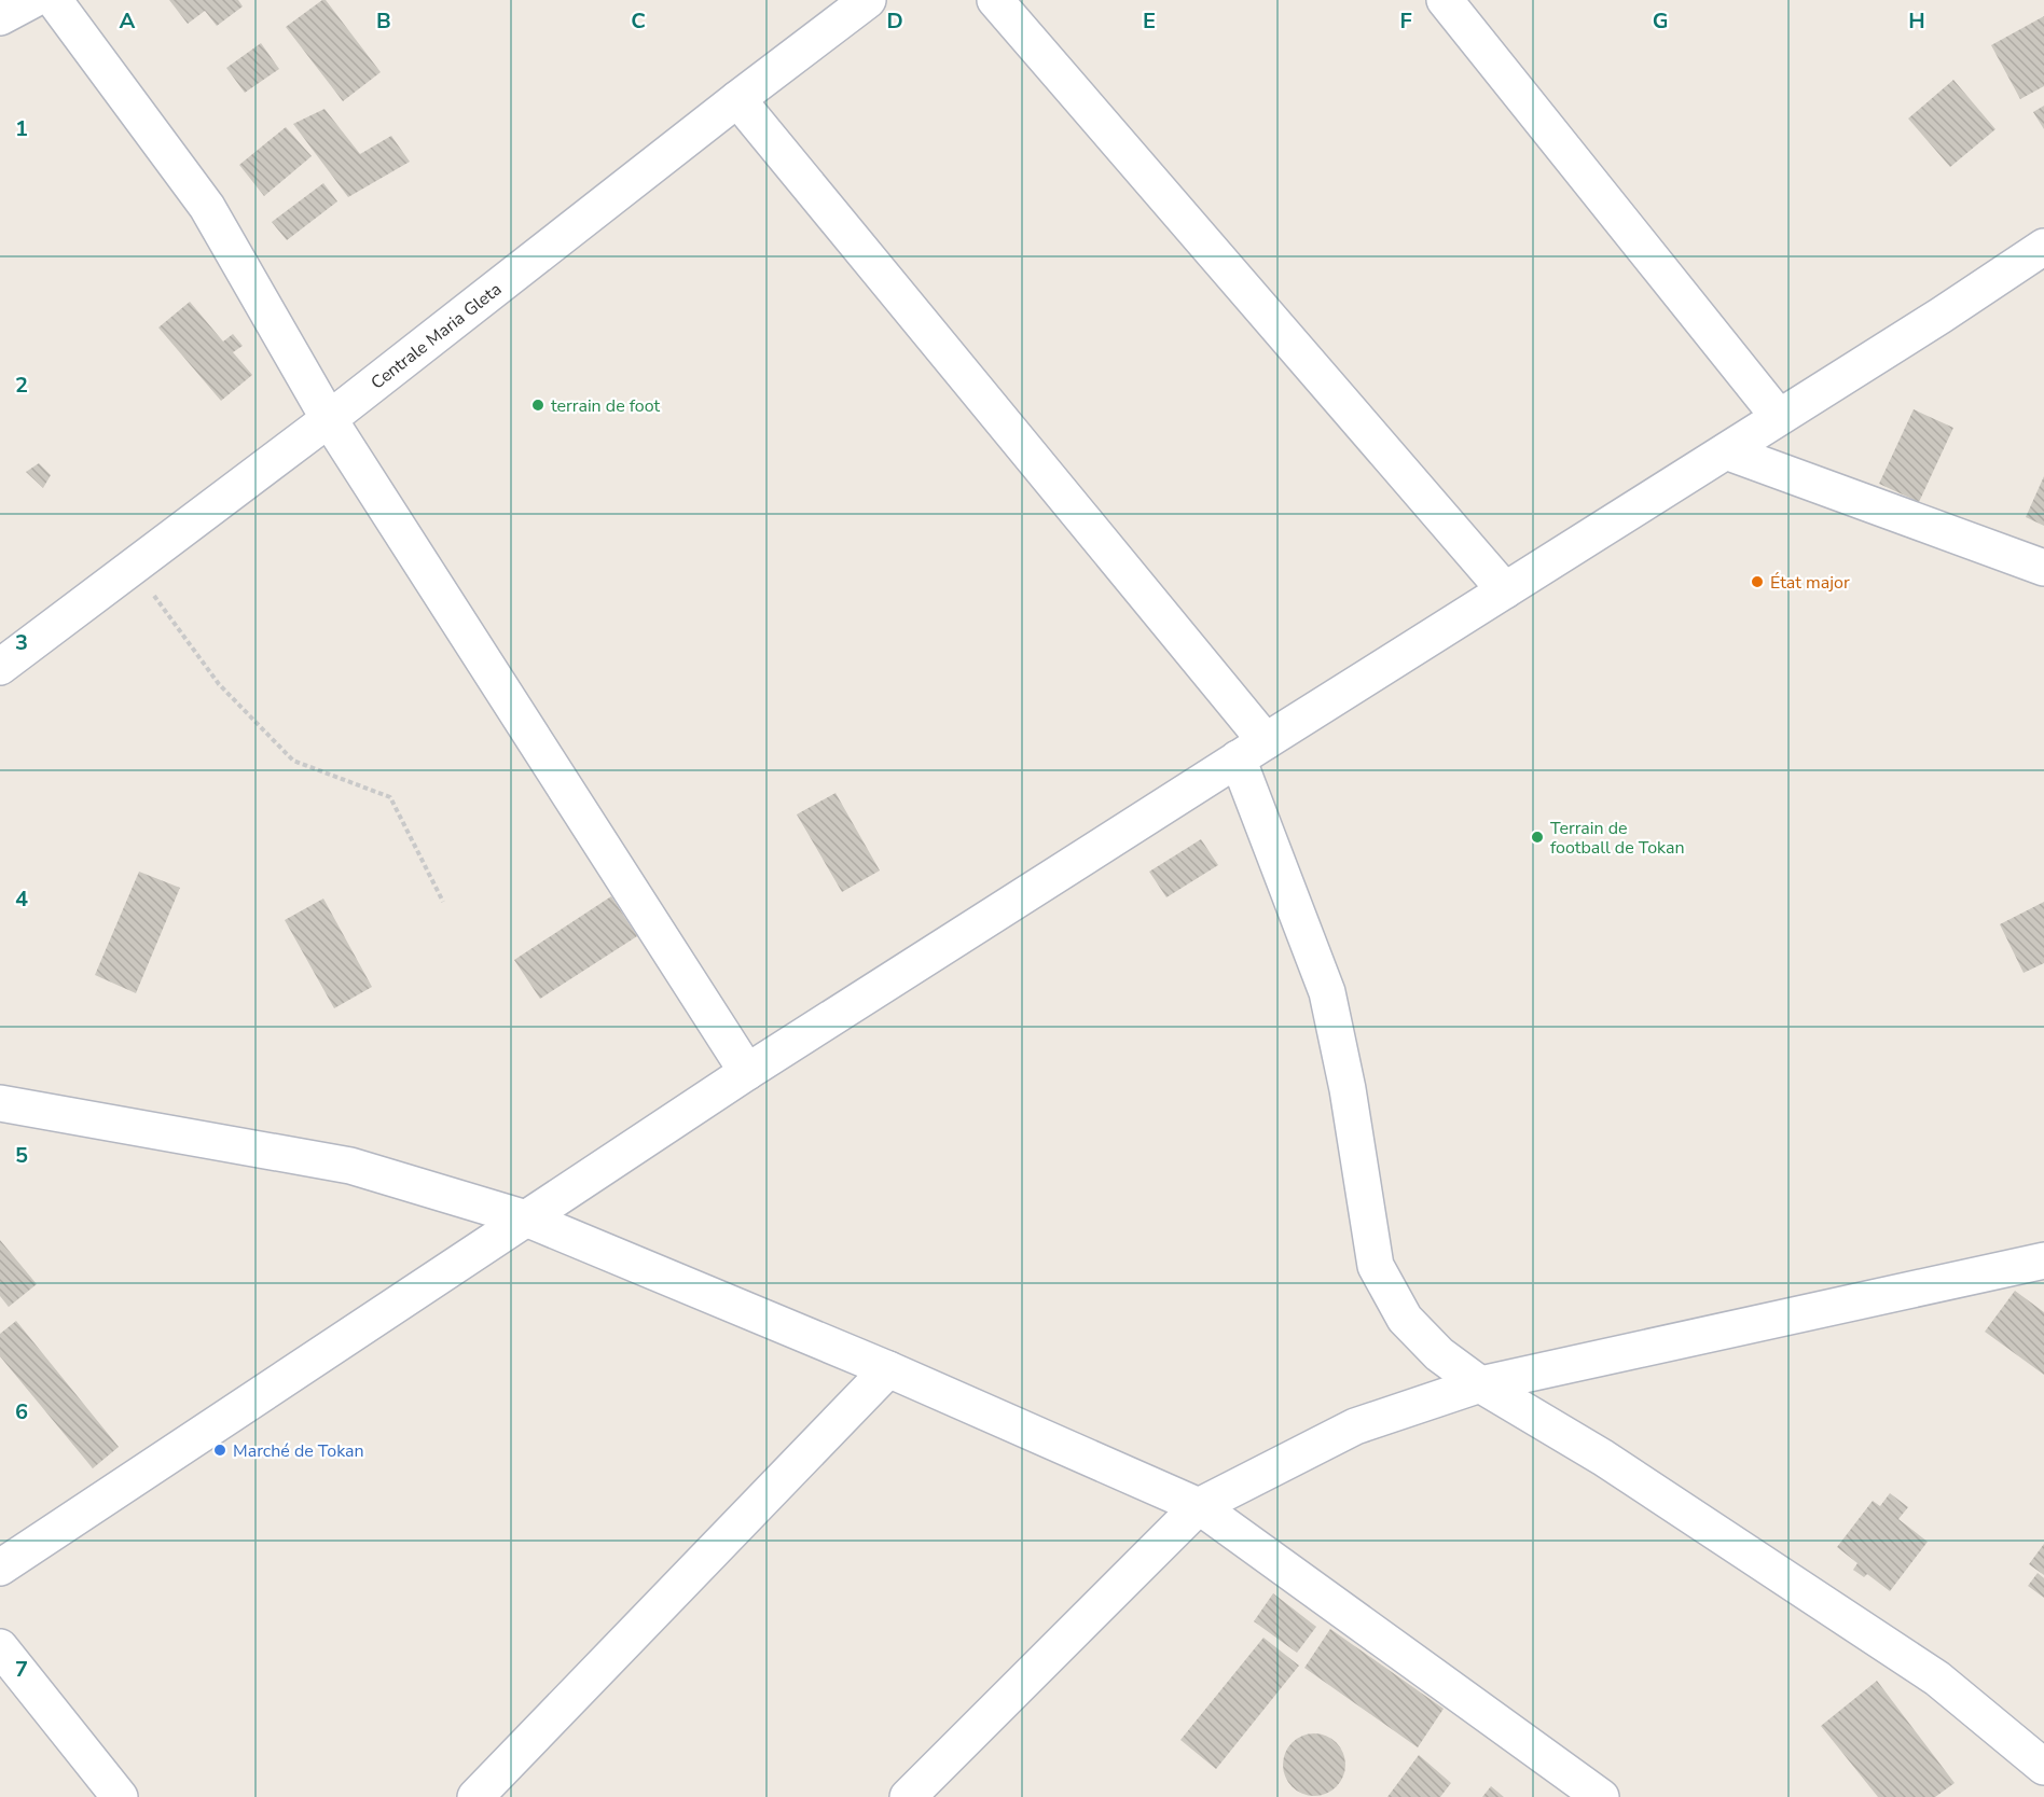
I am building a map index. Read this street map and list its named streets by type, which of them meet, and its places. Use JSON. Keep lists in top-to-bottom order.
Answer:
{
  "streets": {
    "street": ["Centrale Maria Gleta"]
  },
  "places": [
    "terrain de foot",
    "État major",
    "Terrain de football de Tokan",
    "Marché de Tokan"
  ],
  "grid": {
    "columns": [
      "A",
      "B",
      "C",
      "D",
      "E",
      "F",
      "G",
      "H"
    ],
    "rows": [
      "1",
      "2",
      "3",
      "4",
      "5",
      "6",
      "7"
    ]
  }
}
